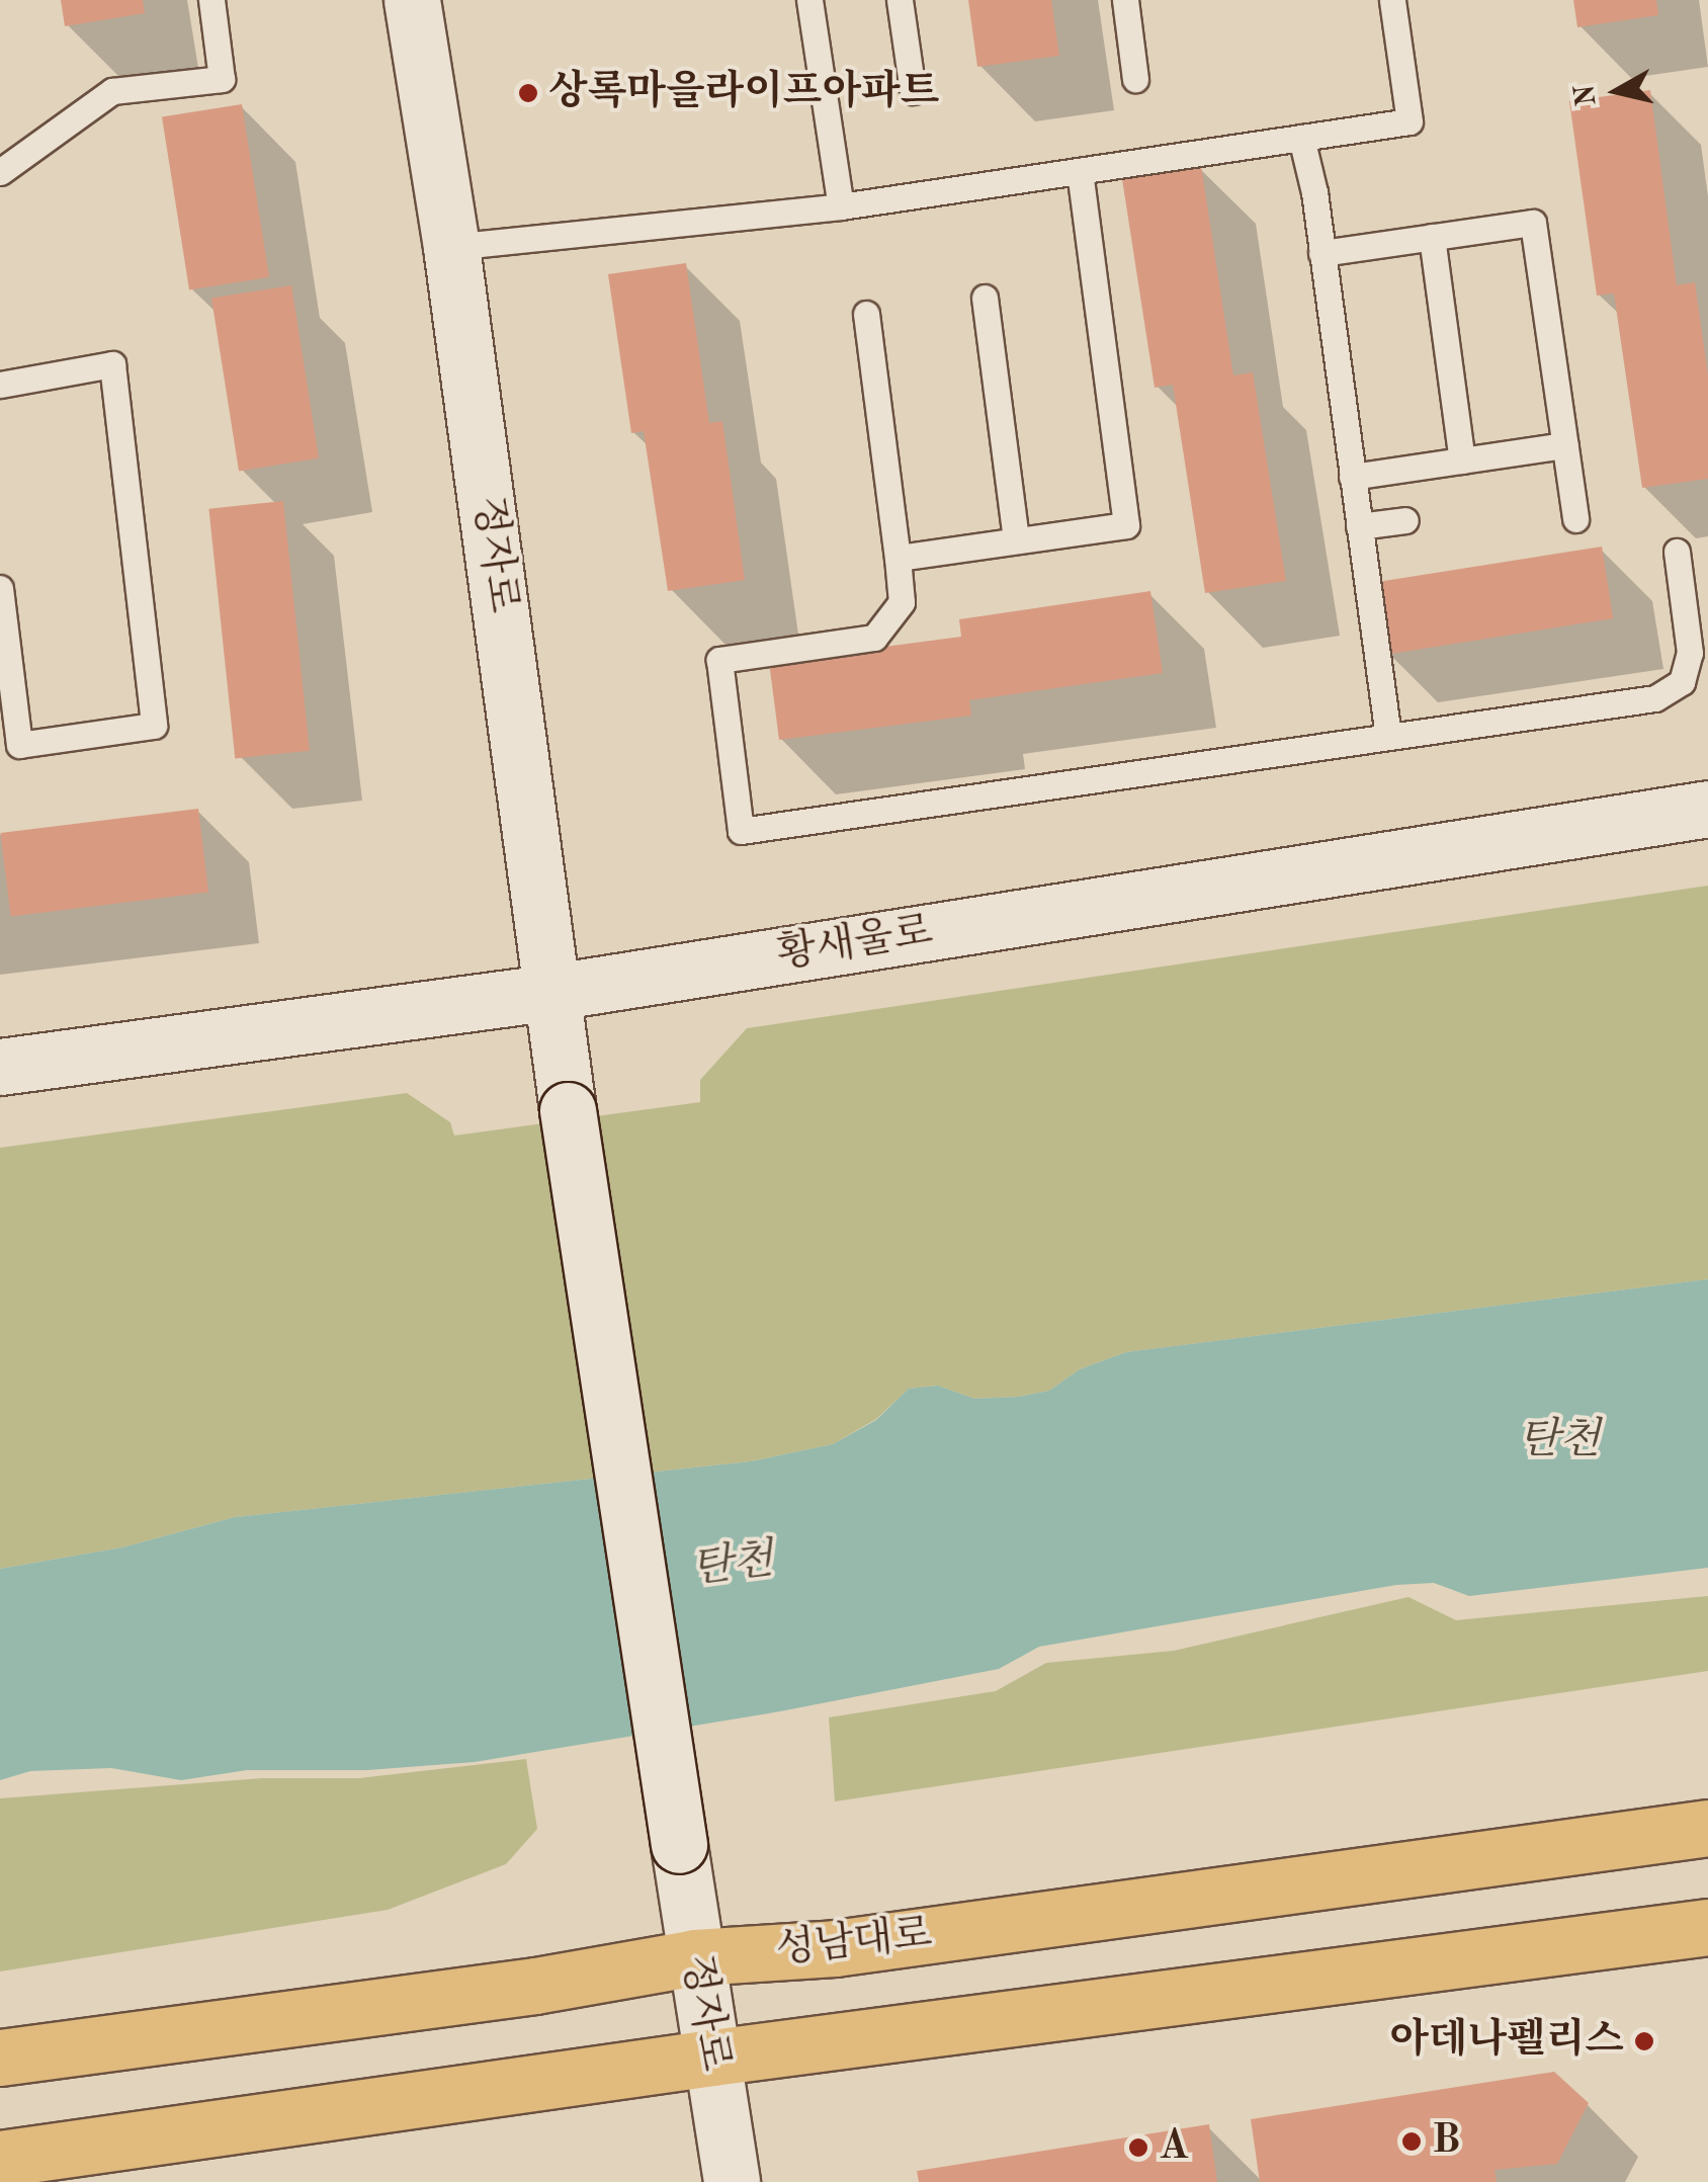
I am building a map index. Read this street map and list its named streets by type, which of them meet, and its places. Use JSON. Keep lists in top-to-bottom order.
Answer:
{
  "streets": {
    "main road": ["성남대로"],
    "street": ["정자로", "황새울로"]
  },
  "crossings": [
    ["정자로", "황새울로"],
    ["정자로", "성남대로"]
  ],
  "water": ["탄천"],
  "places": [
    "상록마을라이프아파트",
    "아데나펠리스",
    "B",
    "A"
  ],
  "north": "left"
}
